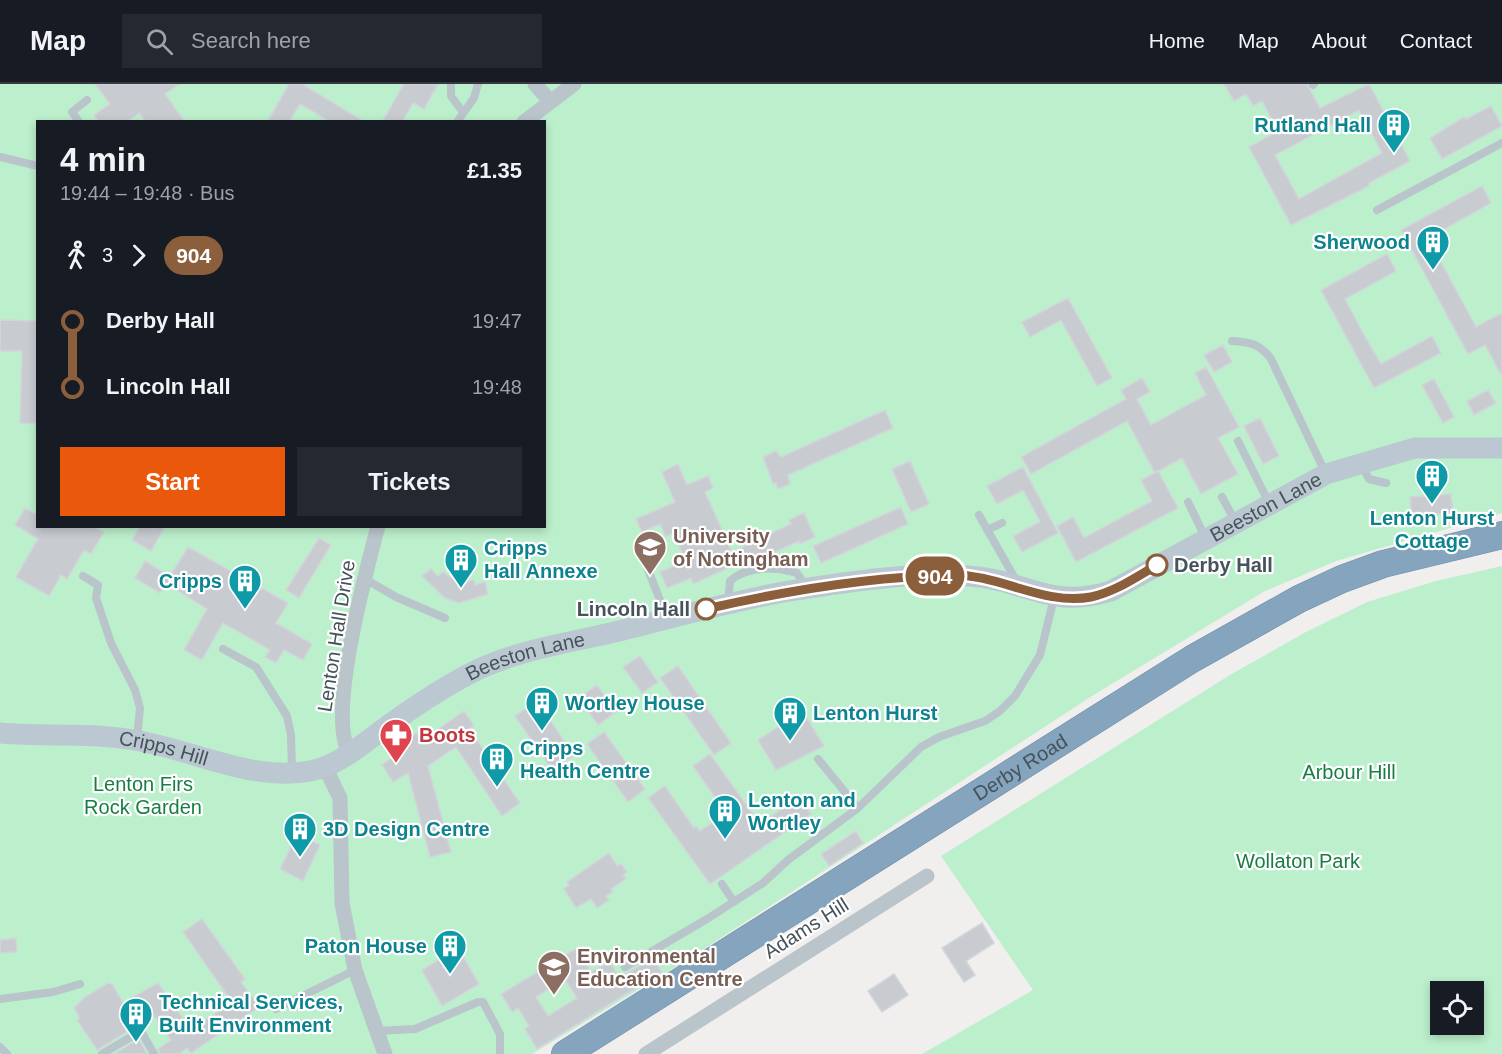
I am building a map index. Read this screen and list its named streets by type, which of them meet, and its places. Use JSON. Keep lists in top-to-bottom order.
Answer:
{
  "streets": {
    "highway": ["Derby Road"],
    "street": [
      "Beeston Lane",
      "Lenton Hall Drive",
      "Cripps Hill",
      "Adams Hill"
    ]
  },
  "crossings": [
    ["Beeston Lane", "Lenton Hall Drive"],
    ["Beeston Lane", "Cripps Hill"]
  ],
  "parks": ["Arbour Hill", "Lenton Firs Rock Garden", "Wollaton Park"],
  "places": {
    "building": [
      "Rutland Hall",
      "Sherwood",
      "Lenton Hurst Cottage",
      "Cripps Hall Annexe",
      "Cripps",
      "Wortley House",
      "Lenton Hurst",
      "Cripps Health Centre",
      "Lenton and Wortley",
      "3D Design Centre",
      "Paton House",
      "Technical Services, Built Environment"
    ],
    "other": ["Derby Hall", "Lincoln Hall"],
    "school or university": ["University of Nottingham", "Environmental Education Centre"],
    "pharmacy": ["Boots"]
  },
  "lines": ["bus line 904"],
  "page": {
    "header": "Map",
    "search": "Search here",
    "nav": [
      "Home",
      "Map",
      "About",
      "Contact"
    ],
    "on_map": "904",
    "heading": ["4 min", "19:44 – 19:48 · Bus", "£1.35"],
    "legs": ["3", "904"],
    "list": [
      {
        "name": "Derby Hall",
        "value": "19:47"
      },
      {
        "name": "Lincoln Hall",
        "value": "19:48"
      }
    ],
    "buttons": ["Start", "Tickets"]
  }
}
